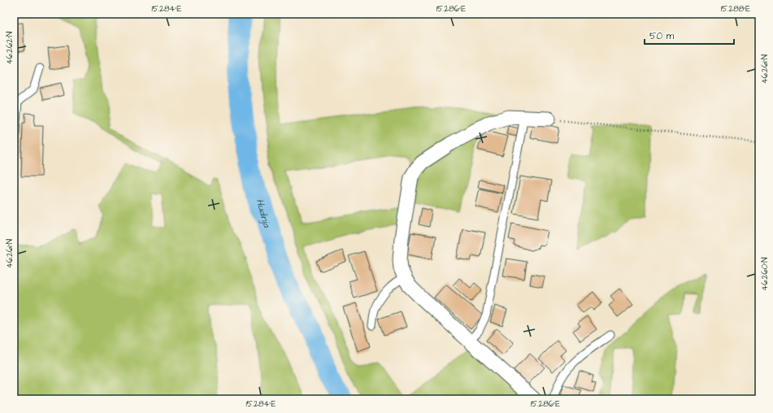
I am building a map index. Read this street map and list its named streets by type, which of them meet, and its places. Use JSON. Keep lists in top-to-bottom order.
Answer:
{
  "water": ["Hudinja"],
  "scale_bar": "50 m",
  "coordinates": [
    "15.284°E",
    "15.286°E",
    "15.288°E",
    "46.262°N",
    "46.261°N",
    "46.260°N"
  ]
}
